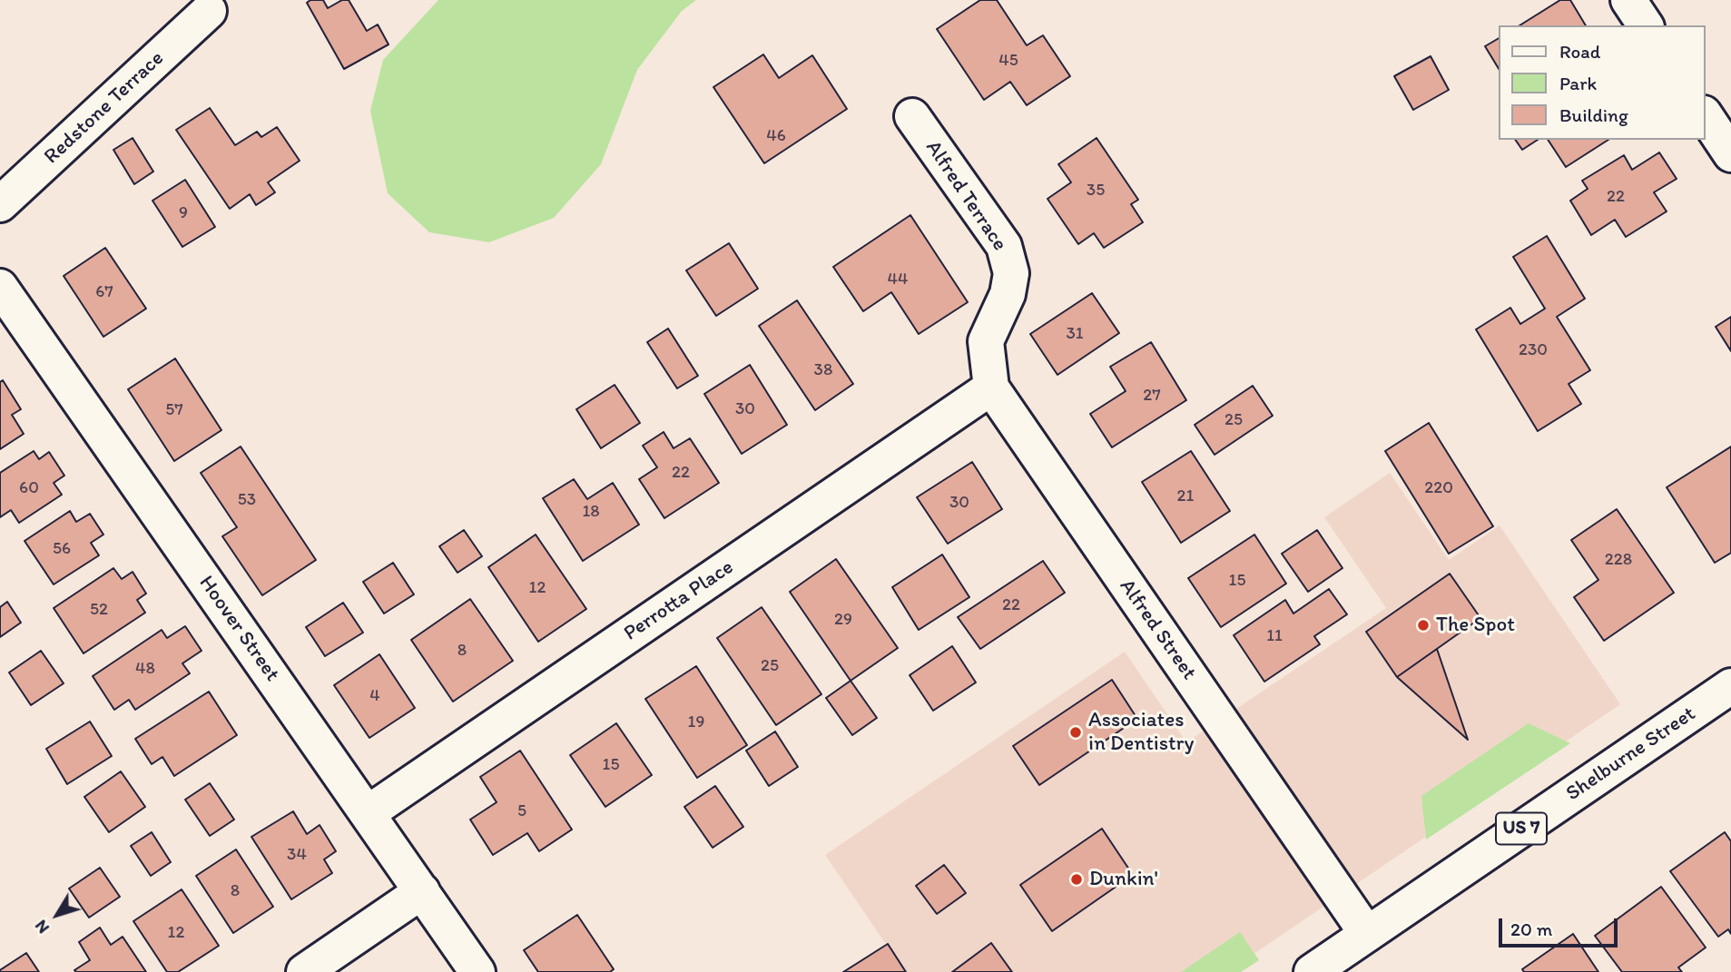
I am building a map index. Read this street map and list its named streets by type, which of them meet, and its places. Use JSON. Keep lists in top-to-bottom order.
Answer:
{
  "streets": {
    "street": [
      "Redstone Terrace",
      "Alfred Terrace",
      "Perrotta Place",
      "Hoover Street",
      "Alfred Street",
      "Shelburne Street",
      "US 7"
    ]
  },
  "crossings": [
    ["Alfred Terrace", "Perrotta Place"],
    ["Alfred Terrace", "Alfred Street"],
    ["Perrotta Place", "Hoover Street"],
    ["Perrotta Place", "Alfred Street"],
    ["Alfred Street", "Shelburne Street"]
  ],
  "places": ["The Spot", "Associates in Dentistry", "Dunkin'"],
  "house_numbers": [
    "45",
    "46",
    "35",
    "22",
    "9",
    "44",
    "67",
    "31",
    "230",
    "38",
    "27",
    "30",
    "57",
    "25",
    "22",
    "60",
    "220",
    "21",
    "53",
    "30",
    "18",
    "56",
    "228",
    "15",
    "12",
    "22",
    "52",
    "29",
    "11",
    "8",
    "25",
    "48",
    "4",
    "19",
    "15",
    "5",
    "34",
    "8",
    "12"
  ],
  "legend": ["Road", "Park", "Building"],
  "scale_bar": "20 m",
  "north": "bottom left"
}
